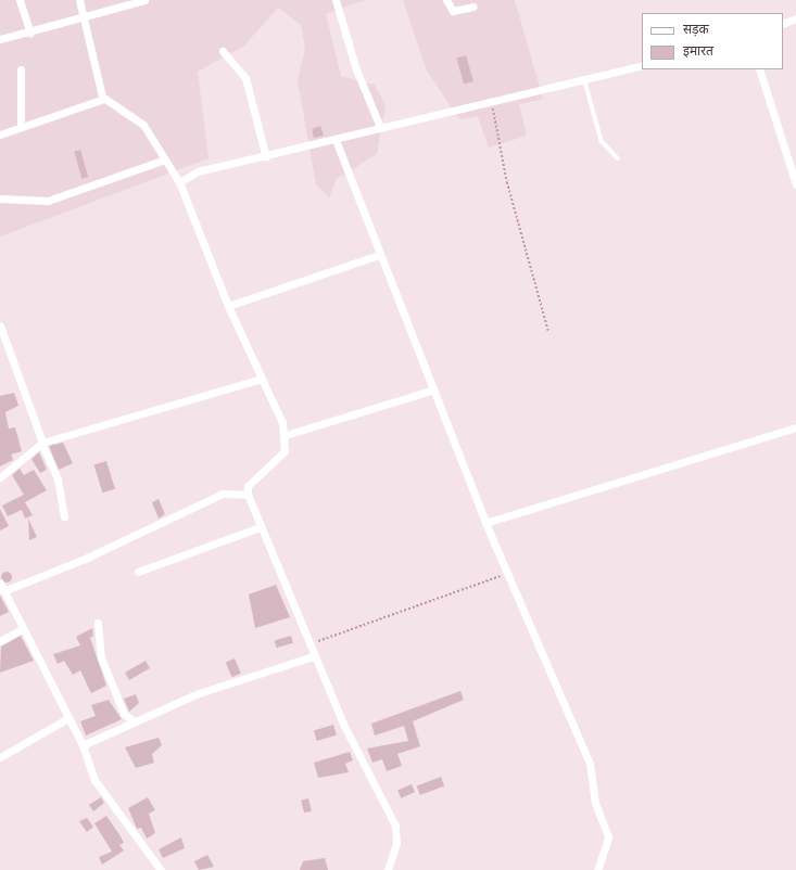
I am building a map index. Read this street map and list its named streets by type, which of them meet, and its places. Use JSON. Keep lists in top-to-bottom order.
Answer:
{
  "legend": ["सड़क", "इमारत"]
}
